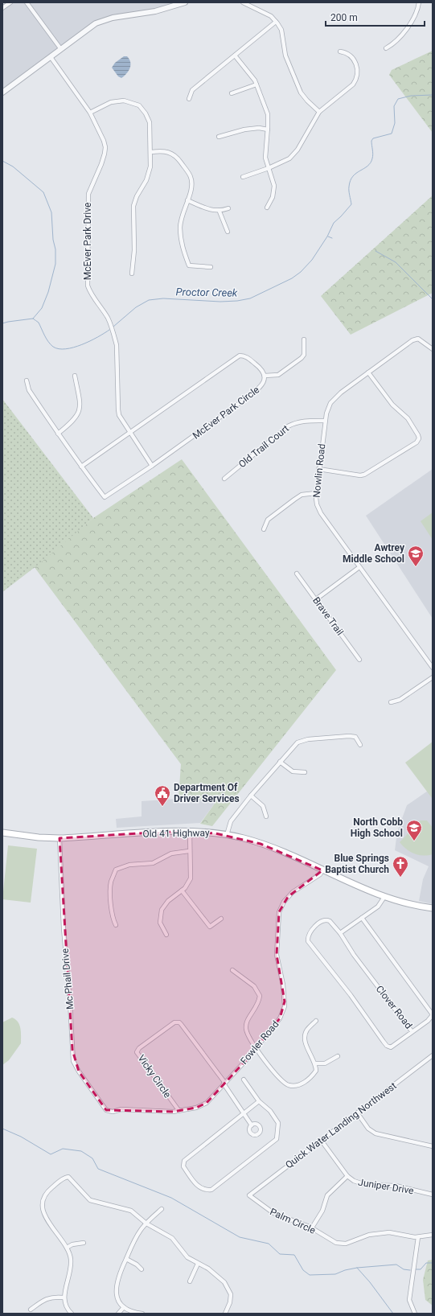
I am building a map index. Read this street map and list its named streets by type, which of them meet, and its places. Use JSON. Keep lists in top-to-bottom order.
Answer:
{
  "streets": {
    "main road": ["Old 41 Highway"],
    "street": [
      "McEver Park Drive",
      "McEver Park Circle",
      "Old Trail Court",
      "Nowlin Road",
      "Brave Trail",
      "Mc Phail Drive",
      "Clover Road",
      "Fowler Road",
      "Vicky Circle",
      "Quick Water Landing Northwest",
      "Juniper Drive",
      "Palm Circle"
    ]
  },
  "crossings": [
    ["McEver Park Drive", "McEver Park Circle"],
    ["Old Trail Court", "Nowlin Road"],
    ["Old 41 Highway", "Mc Phail Drive"],
    ["Old 41 Highway", "Fowler Road"],
    ["Mc Phail Drive", "Fowler Road"],
    ["Fowler Road", "Vicky Circle"],
    ["Quick Water Landing Northwest", "Juniper Drive"],
    ["Quick Water Landing Northwest", "Palm Circle"]
  ],
  "water": ["Proctor Creek"],
  "places": {
    "school or university": ["Awtrey Middle School", "North Cobb High School"],
    "public building": ["Department Of Driver Services"],
    "church": ["Blue Springs Baptist Church"]
  },
  "scale_bar": "200 m"
}
